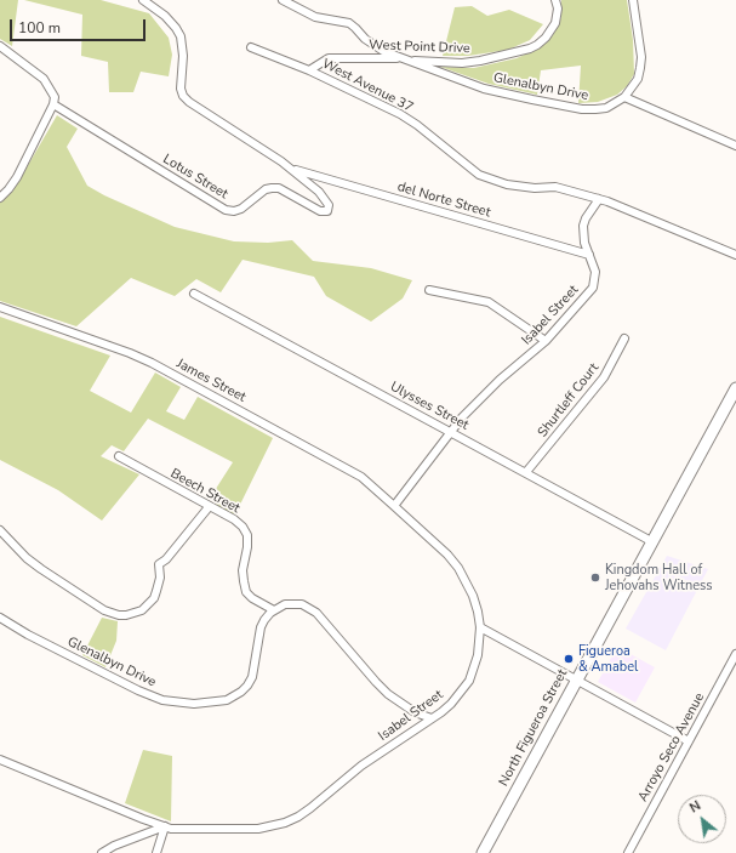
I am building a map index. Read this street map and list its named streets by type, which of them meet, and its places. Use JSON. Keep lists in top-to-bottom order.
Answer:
{
  "streets": {
    "main road": ["North Figueroa Street"],
    "street": [
      "West Point Drive",
      "West Avenue 37",
      "Glenalbyn Drive",
      "Lotus Street",
      "del Norte Street",
      "Isabel Street",
      "James Street",
      "Shurtleff Court",
      "Ulysses Street",
      "Beech Street",
      "Arroyo Seco Avenue"
    ]
  },
  "crossings": [
    ["West Point Drive", "West Avenue 37"],
    ["West Point Drive", "Glenalbyn Drive"],
    ["West Avenue 37", "Isabel Street"],
    ["Glenalbyn Drive", "Beech Street"],
    ["Lotus Street", "del Norte Street"],
    ["del Norte Street", "Isabel Street"],
    ["Isabel Street", "James Street"],
    ["Isabel Street", "Ulysses Street"],
    ["Shurtleff Court", "Ulysses Street"],
    ["Ulysses Street", "North Figueroa Street"]
  ],
  "places": ["Kingdom Hall of Jehovahs Witness", "Figueroa & Amabel"],
  "scale_bar": "100 m",
  "north": "top left"
}
